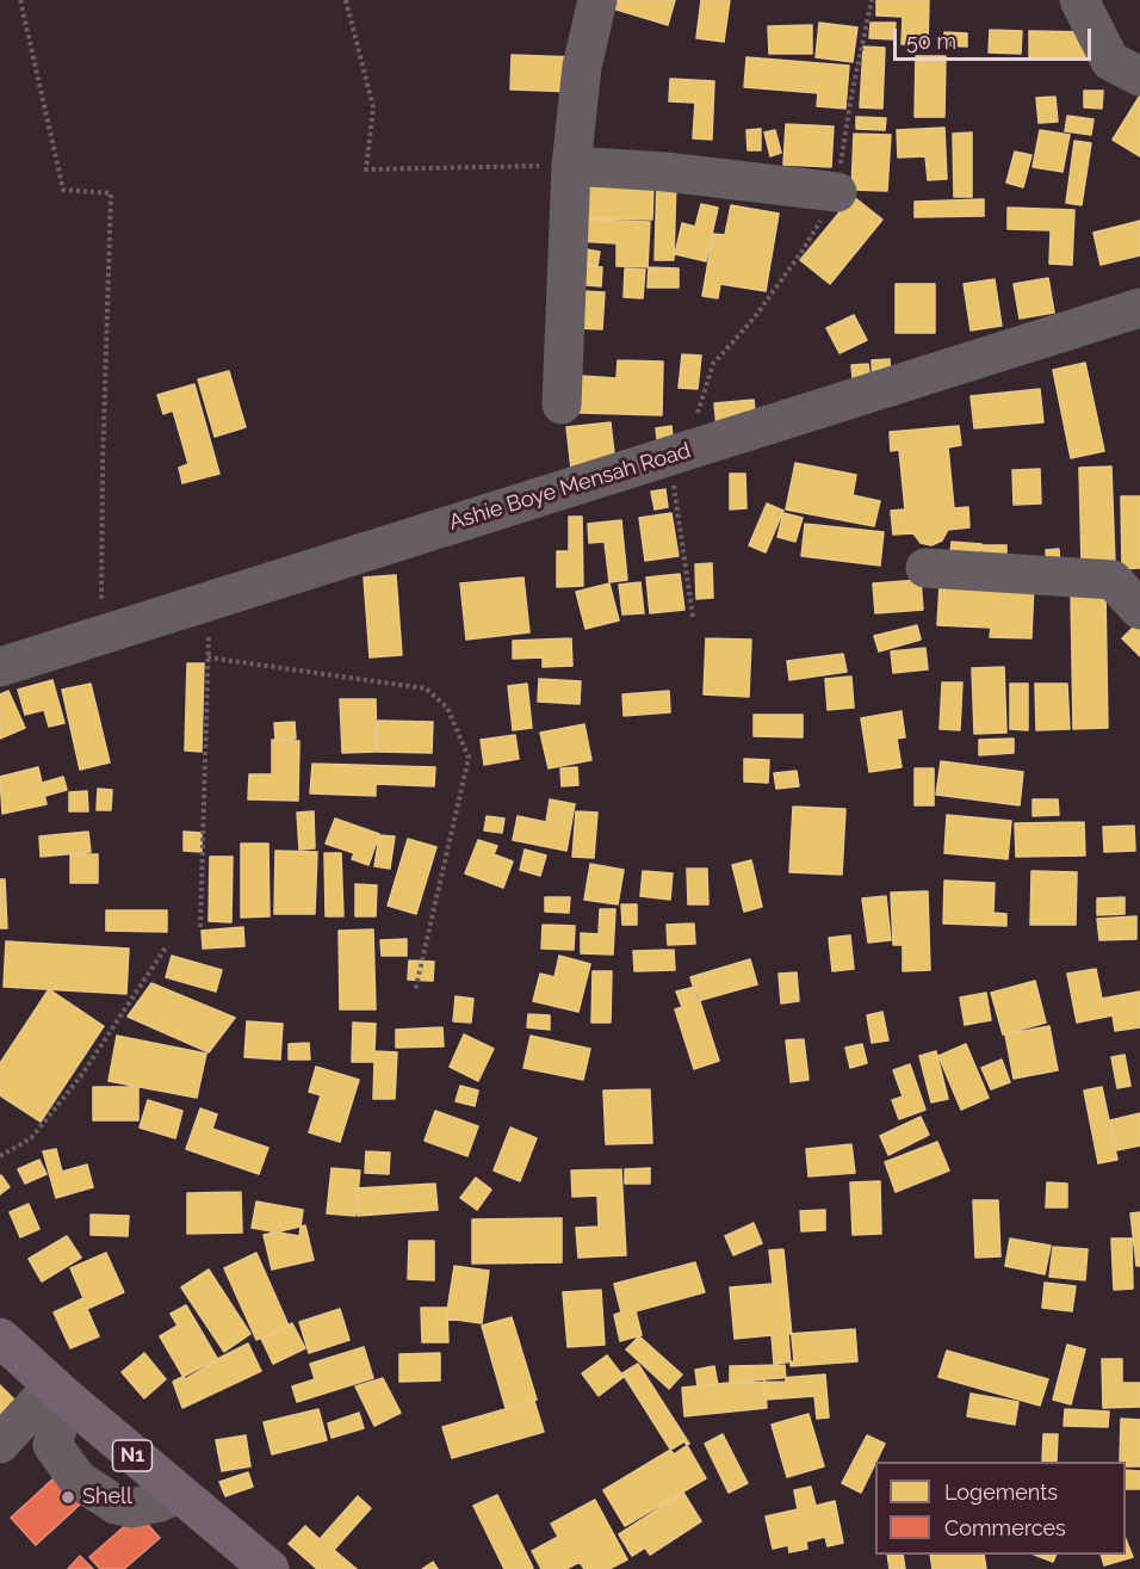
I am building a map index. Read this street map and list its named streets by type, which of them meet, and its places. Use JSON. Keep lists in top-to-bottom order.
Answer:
{
  "streets": {
    "highway": ["N1"],
    "street": ["Ashie Boye Mensah Road"]
  },
  "places": ["Shell"],
  "legend": ["Logements", "Commerces"],
  "scale_bar": "50 m"
}
